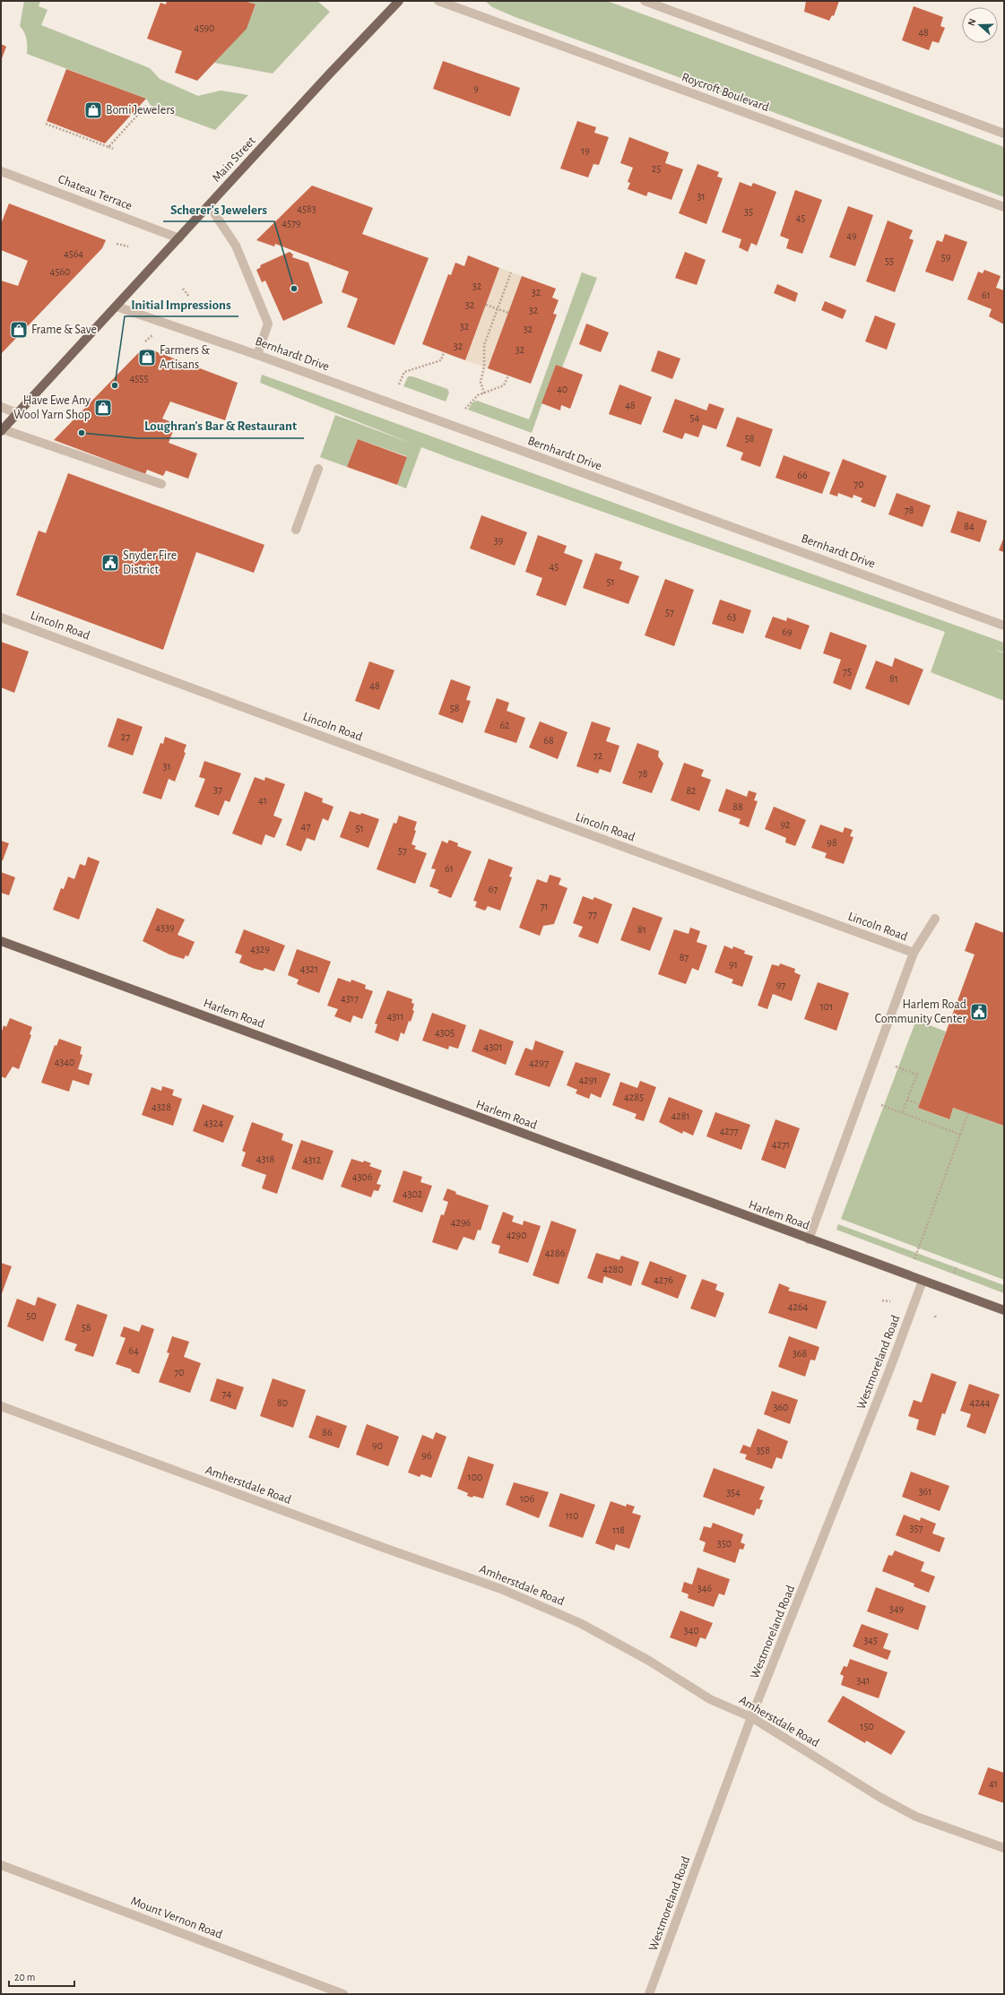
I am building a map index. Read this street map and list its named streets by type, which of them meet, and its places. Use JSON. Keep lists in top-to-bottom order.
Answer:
{
  "streets": {
    "main road": ["Main Street", "Harlem Road"],
    "street": [
      "Roycroft Boulevard",
      "Chateau Terrace",
      "Bernhardt Drive",
      "Lincoln Road",
      "Westmoreland Road",
      "Amherstdale Road",
      "Mount Vernon Road"
    ]
  },
  "crossings": [
    ["Main Street", "Chateau Terrace"],
    ["Main Street", "Bernhardt Drive"],
    ["Lincoln Road", "Harlem Road"],
    ["Harlem Road", "Westmoreland Road"],
    ["Westmoreland Road", "Amherstdale Road"]
  ],
  "places": {
    "shop": [
      "Bomi Jewelers",
      "Frame & Save",
      "Farmers & Artisans",
      "Have Ewe Any Wool Yarn Shop"
    ],
    "other": ["Scherer's Jewelers", "Initial Impressions", "Loughran's Bar & Restaurant"],
    "public building": ["Snyder Fire District", "Harlem Road Community Center"]
  },
  "house_numbers": [
    "4590",
    "48",
    "9",
    "19",
    "25",
    "31",
    "4583",
    "35",
    "45",
    "4579",
    "49",
    "4564",
    "59",
    "55",
    "4560",
    "32",
    "32",
    "61",
    "32",
    "32",
    "32",
    "32",
    "32",
    "32",
    "4555",
    "40",
    "48",
    "54",
    "58",
    "66",
    "70",
    "78",
    "84",
    "39",
    "45",
    "51",
    "57",
    "63",
    "69",
    "75",
    "81",
    "48",
    "58",
    "62",
    "27",
    "68",
    "72",
    "31",
    "78",
    "37",
    "82",
    "41",
    "88",
    "92",
    "47",
    "51",
    "98",
    "57",
    "61",
    "67",
    "71",
    "77",
    "4339",
    "81",
    "4329",
    "87",
    "91",
    "4321",
    "97",
    "4317",
    "101",
    "4311",
    "4305",
    "4301",
    "4340",
    "4297",
    "4291",
    "4285",
    "4328",
    "4281",
    "4324",
    "4277",
    "4271",
    "4318",
    "4312",
    "4306",
    "4302",
    "4296",
    "4290",
    "4286",
    "4280",
    "4276",
    "4264",
    "50",
    "58",
    "64",
    "368",
    "70",
    "74",
    "80",
    "4244",
    "360",
    "86",
    "90",
    "358",
    "96",
    "100",
    "361",
    "354",
    "106",
    "110",
    "357",
    "118",
    "350",
    "346",
    "349",
    "340",
    "345",
    "341",
    "150",
    "41"
  ],
  "scale_bar": "20 m",
  "north": "left"
}
